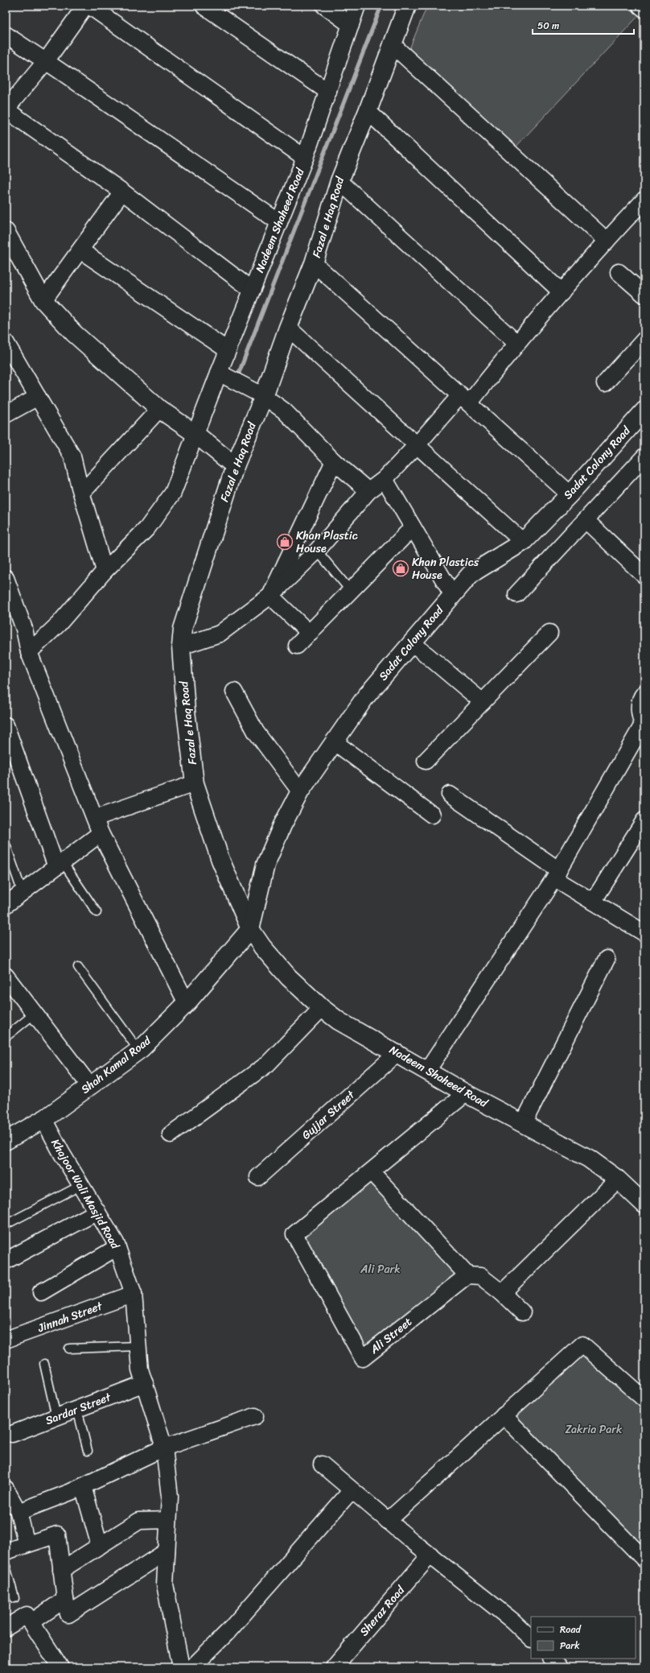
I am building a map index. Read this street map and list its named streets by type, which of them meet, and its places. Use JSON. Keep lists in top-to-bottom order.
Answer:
{
  "streets": {
    "main road": [
      "Fazal e Haq Road",
      "Nadeem Shaheed Road",
      "Sadat Colony Road",
      "Shah Kamal Road"
    ],
    "street": [
      "Gujjar Street",
      "Khajoor Wali Masjid Road",
      "Jinnah Street",
      "Ali Street",
      "Sardar Street",
      "Sheraz Road"
    ]
  },
  "crossings": [
    ["Fazal e Haq Road", "Nadeem Shaheed Road"],
    ["Fazal e Haq Road", "Sadat Colony Road"],
    ["Fazal e Haq Road", "Shah Kamal Road"],
    ["Nadeem Shaheed Road", "Sadat Colony Road"],
    ["Nadeem Shaheed Road", "Shah Kamal Road"],
    ["Nadeem Shaheed Road", "Gujjar Street"],
    ["Nadeem Shaheed Road", "Ali Street"],
    ["Sadat Colony Road", "Shah Kamal Road"],
    ["Shah Kamal Road", "Khajoor Wali Masjid Road"],
    ["Khajoor Wali Masjid Road", "Jinnah Street"],
    ["Khajoor Wali Masjid Road", "Sardar Street"]
  ],
  "parks": ["Ali Park", "Zakria Park"],
  "places": {
    "shop": ["Khan Plastic House", "Khan Plastics House"]
  },
  "legend": ["Road", "Park"],
  "scale_bar": "50 m"
}
